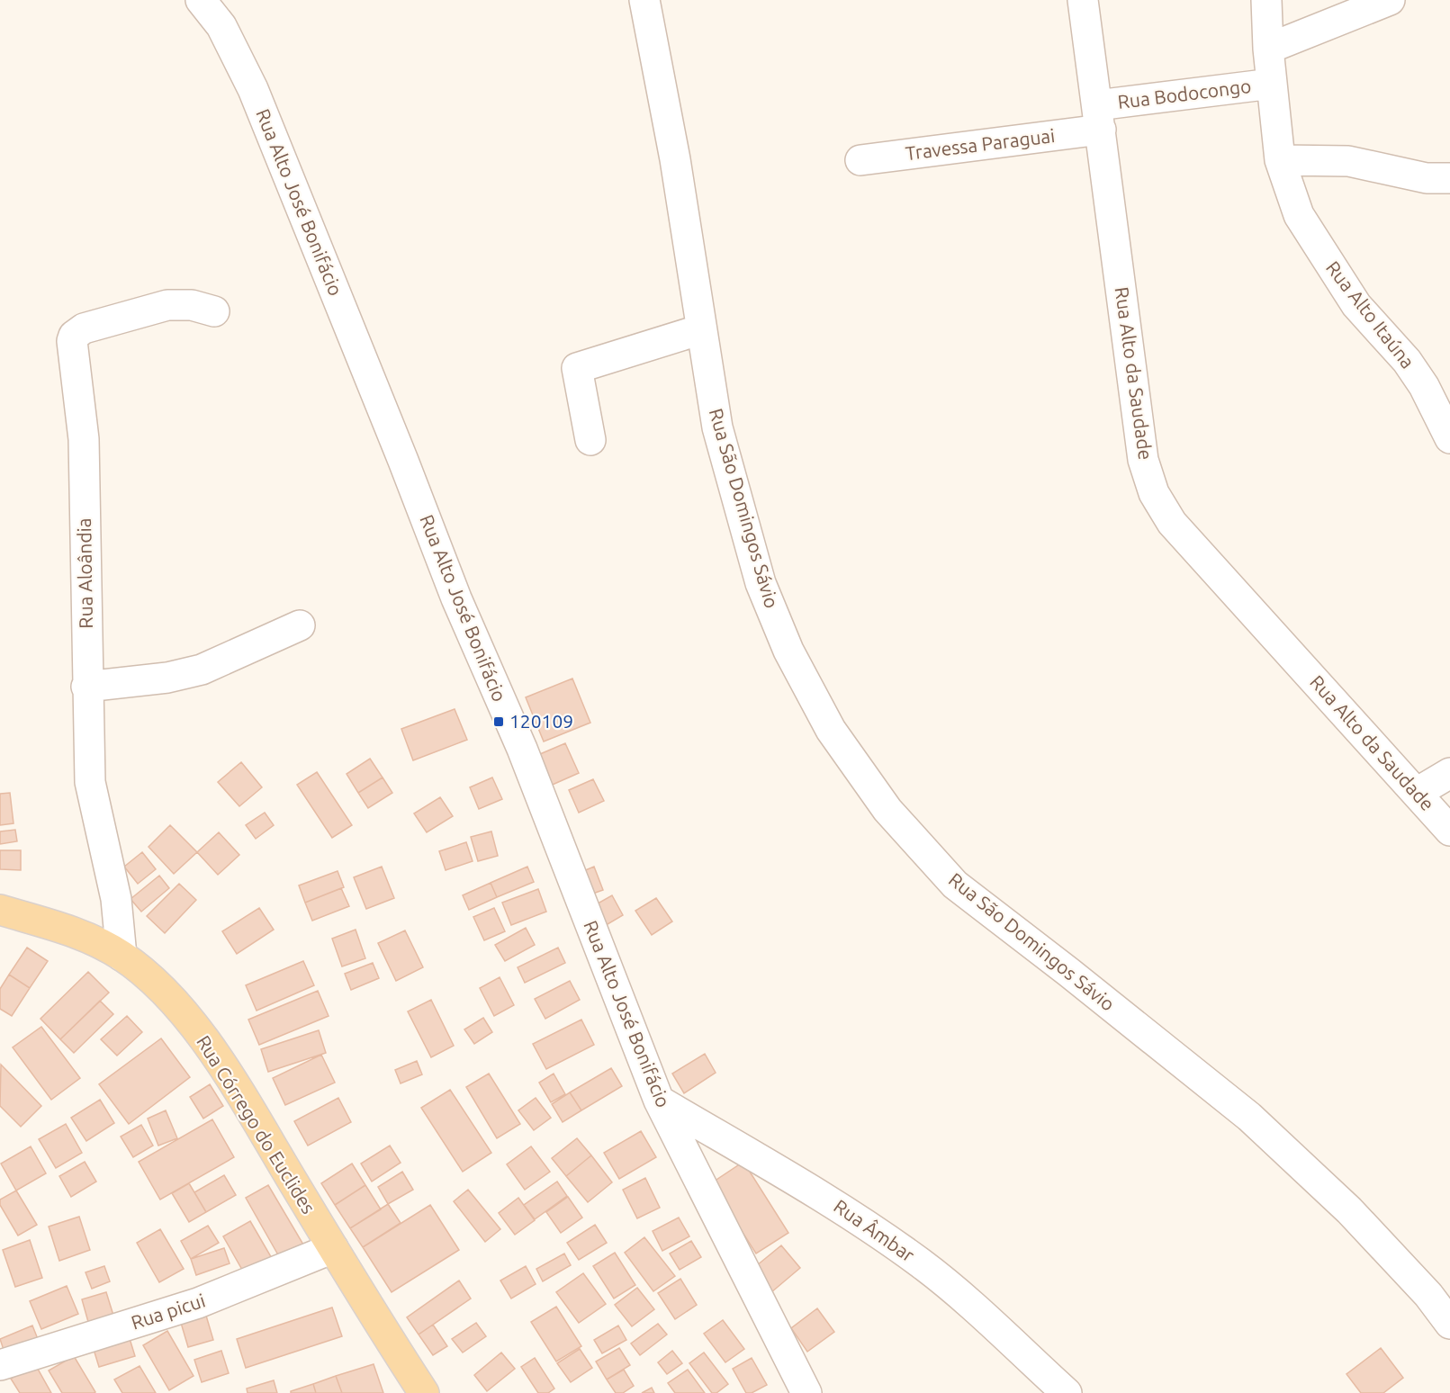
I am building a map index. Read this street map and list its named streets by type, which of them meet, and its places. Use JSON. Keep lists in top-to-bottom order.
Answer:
{
  "streets": {
    "main road": ["Rua Córrego do Euclides"],
    "street": [
      "Rua Bodocongo",
      "Travessa Paraguai",
      "Rua Alto José Bonifácio",
      "Rua Alto Itaúna",
      "Rua Alto da Saudade",
      "Rua São Domingos Sávio",
      "Rua Aloândia",
      "Rua Âmbar",
      "Rua picui"
    ]
  },
  "crossings": [
    ["Rua Bodocongo", "Travessa Paraguai"],
    ["Rua Bodocongo", "Rua Alto Itaúna"],
    ["Rua Bodocongo", "Rua Alto da Saudade"],
    ["Travessa Paraguai", "Rua Alto da Saudade"],
    ["Rua Alto José Bonifácio", "Rua Âmbar"],
    ["Rua Aloândia", "Rua Córrego do Euclides"],
    ["Rua Córrego do Euclides", "Rua picui"]
  ],
  "places": {
    "transit": ["120109"]
  }
}
